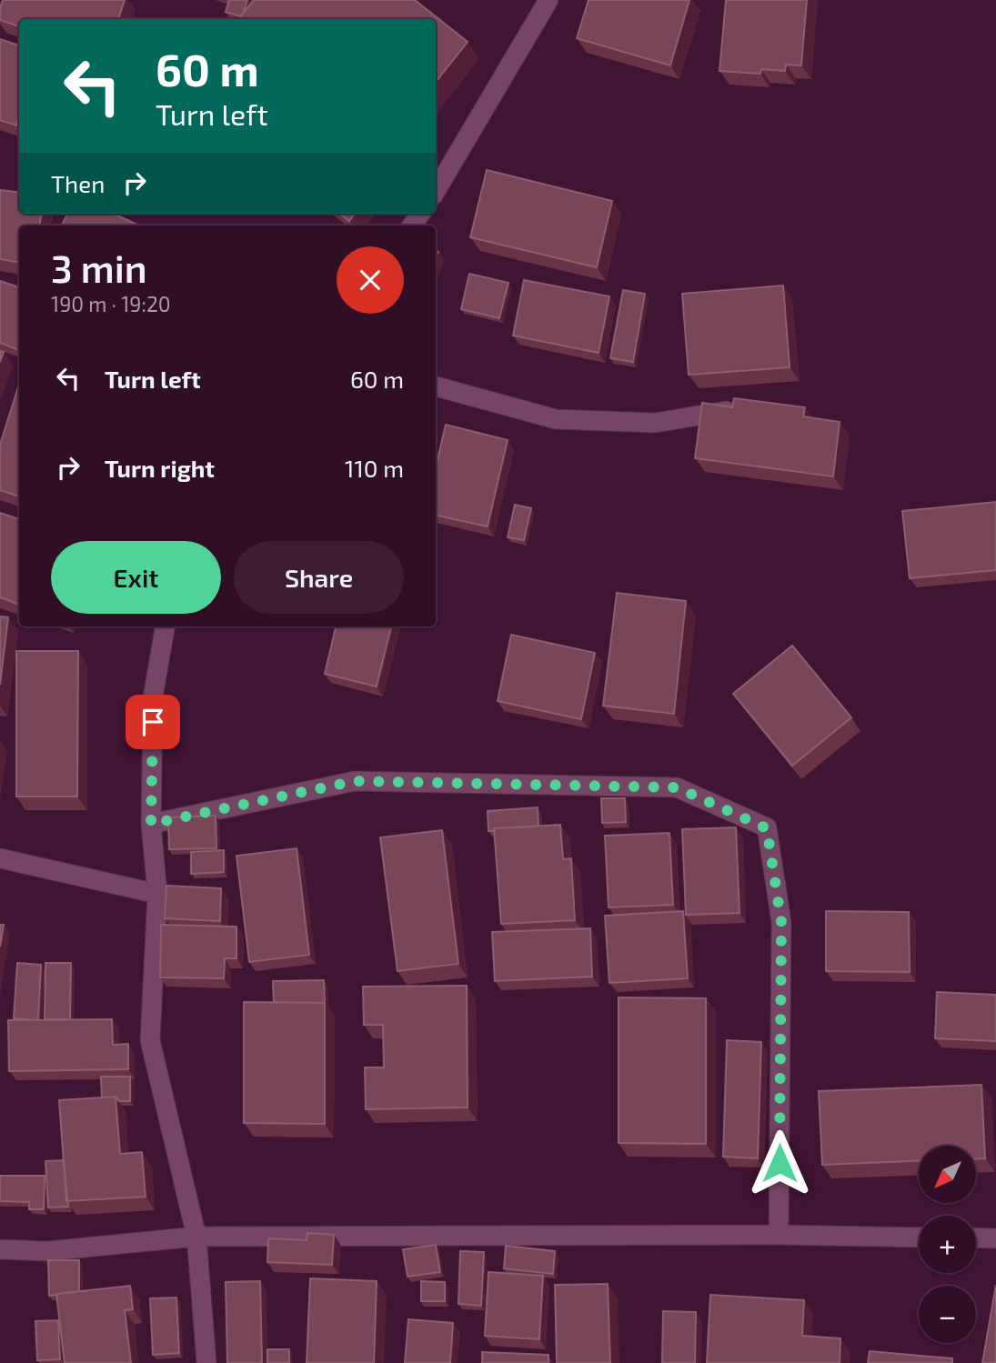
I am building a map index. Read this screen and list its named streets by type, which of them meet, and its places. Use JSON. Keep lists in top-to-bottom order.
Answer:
{
  "north": "bottom left",
  "page": {
    "turn": ["60 m", "Turn left"],
    "then": "Then",
    "heading": ["3 min", "190 m · 19:20"],
    "list": [
      {
        "name": "Turn left",
        "value": "60 m"
      },
      {
        "name": "Turn right",
        "value": "110 m"
      }
    ],
    "buttons": ["Exit", "Share"],
    "map_buttons": ["+", "−"]
  }
}
